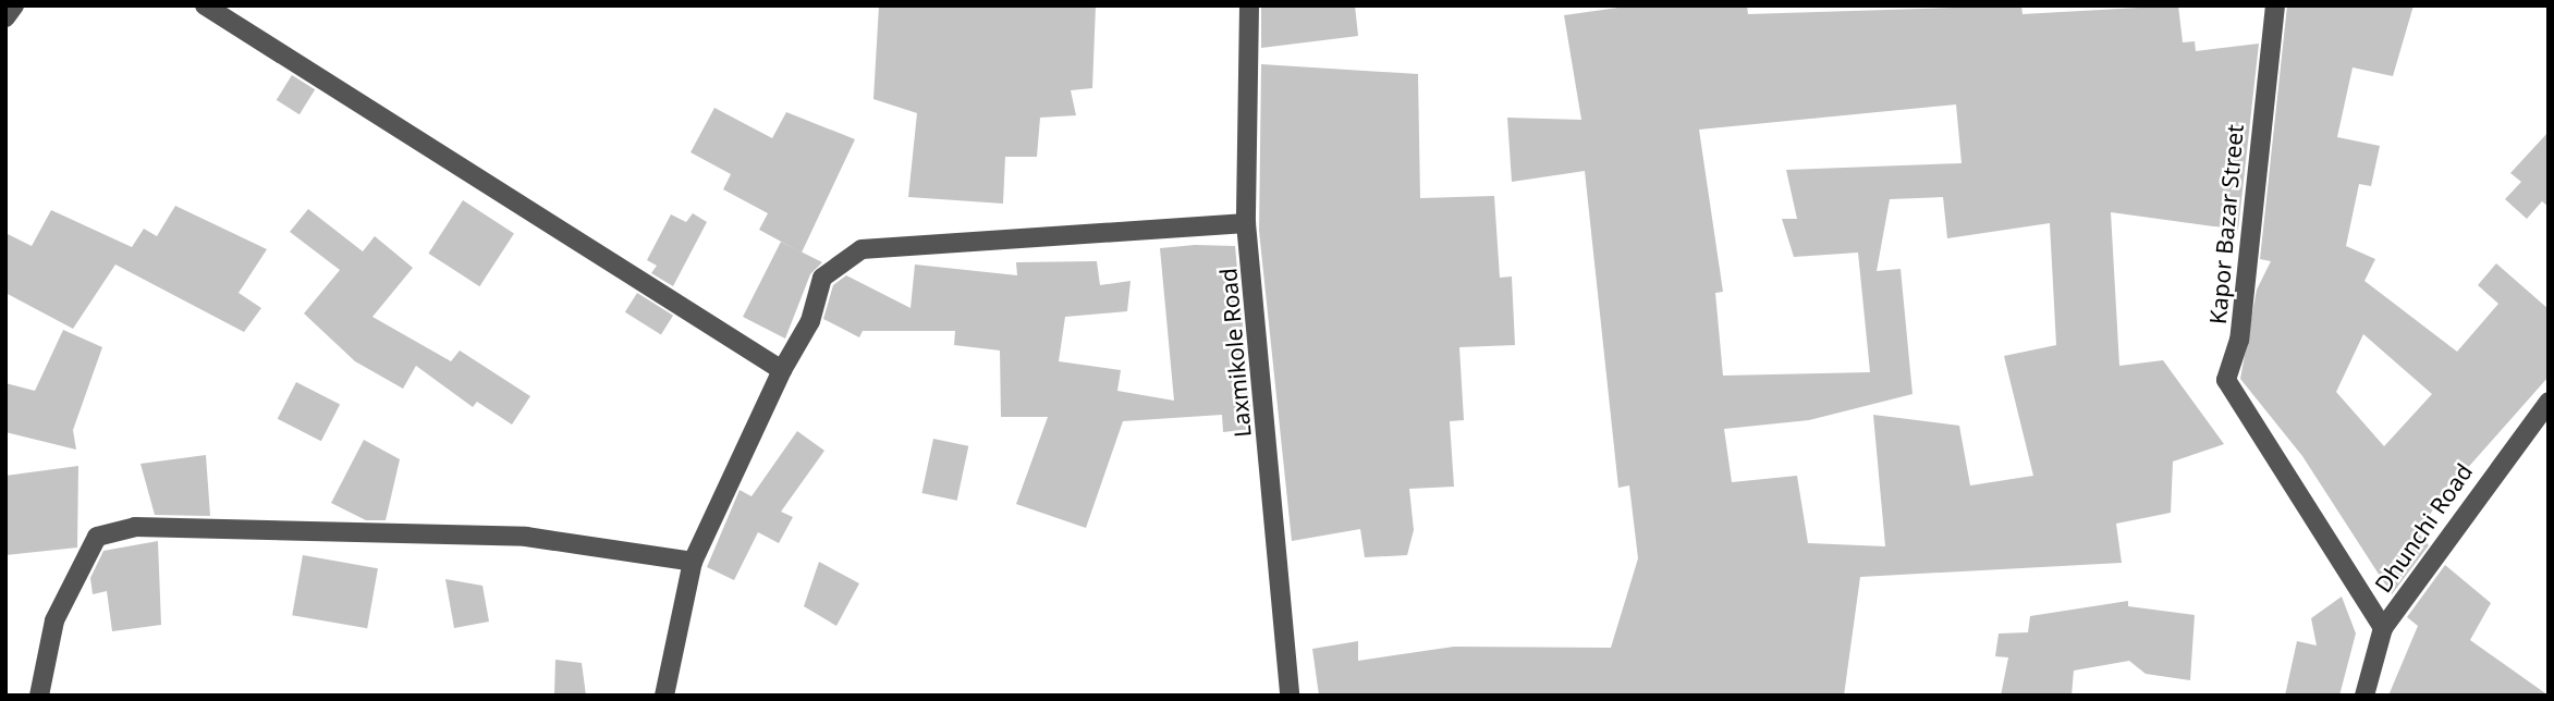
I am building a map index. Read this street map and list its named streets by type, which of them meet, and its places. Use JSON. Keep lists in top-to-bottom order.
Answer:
{
  "streets": {
    "street": ["Kapor Bazar Street", "Laxmikole Road", "Dhunchi Road"]
  },
  "crossings": [
    ["Kapor Bazar Street", "Dhunchi Road"]
  ]
}
